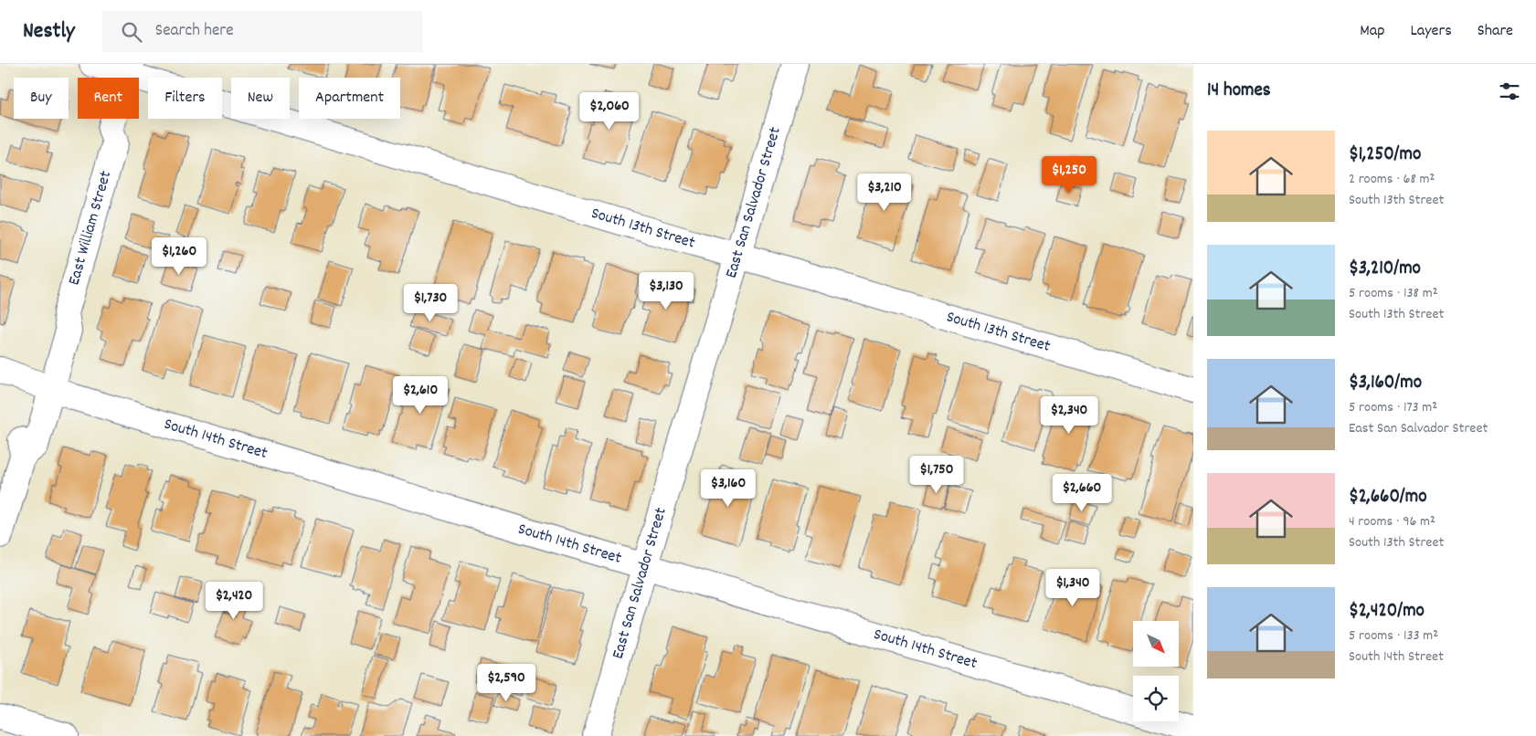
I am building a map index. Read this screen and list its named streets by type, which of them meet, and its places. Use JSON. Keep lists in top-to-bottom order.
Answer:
{
  "streets": {
    "street": [
      "East San Salvador Street",
      "East William Street",
      "South 13th Street",
      "South 14th Street"
    ]
  },
  "crossings": [
    ["East San Salvador Street", "South 13th Street"],
    ["East San Salvador Street", "South 14th Street"],
    ["East William Street", "South 13th Street"],
    ["East William Street", "South 14th Street"]
  ],
  "north": "bottom right",
  "page": {
    "header": "Nestly",
    "search": "Search here",
    "nav": ["Map", "Layers", "Share"],
    "heading": "14 homes",
    "chip": [
      "Buy",
      "Rent",
      "Filters",
      "New",
      "Apartment"
    ],
    "price": [
      "$2,060",
      "$1,250",
      "$3,210",
      "$1,260",
      "$3,130",
      "$1,730",
      "$2,610",
      "$2,340",
      "$1,750",
      "$3,160",
      "$2,660",
      "$1,340",
      "$2,420",
      "$2,590"
    ],
    "list": [
      {
        "name": "$1,250/mo",
        "note": "2 rooms · 68 m² · South 13th Street"
      },
      {
        "name": "$3,210/mo",
        "note": "5 rooms · 138 m² · South 13th Street"
      },
      {
        "name": "$3,160/mo",
        "note": "5 rooms · 173 m² · East San Salvador Street"
      },
      {
        "name": "$2,660/mo",
        "note": "4 rooms · 96 m² · South 13th Street"
      },
      {
        "name": "$2,420/mo",
        "note": "5 rooms · 133 m² · South 14th Street"
      }
    ]
  }
}
